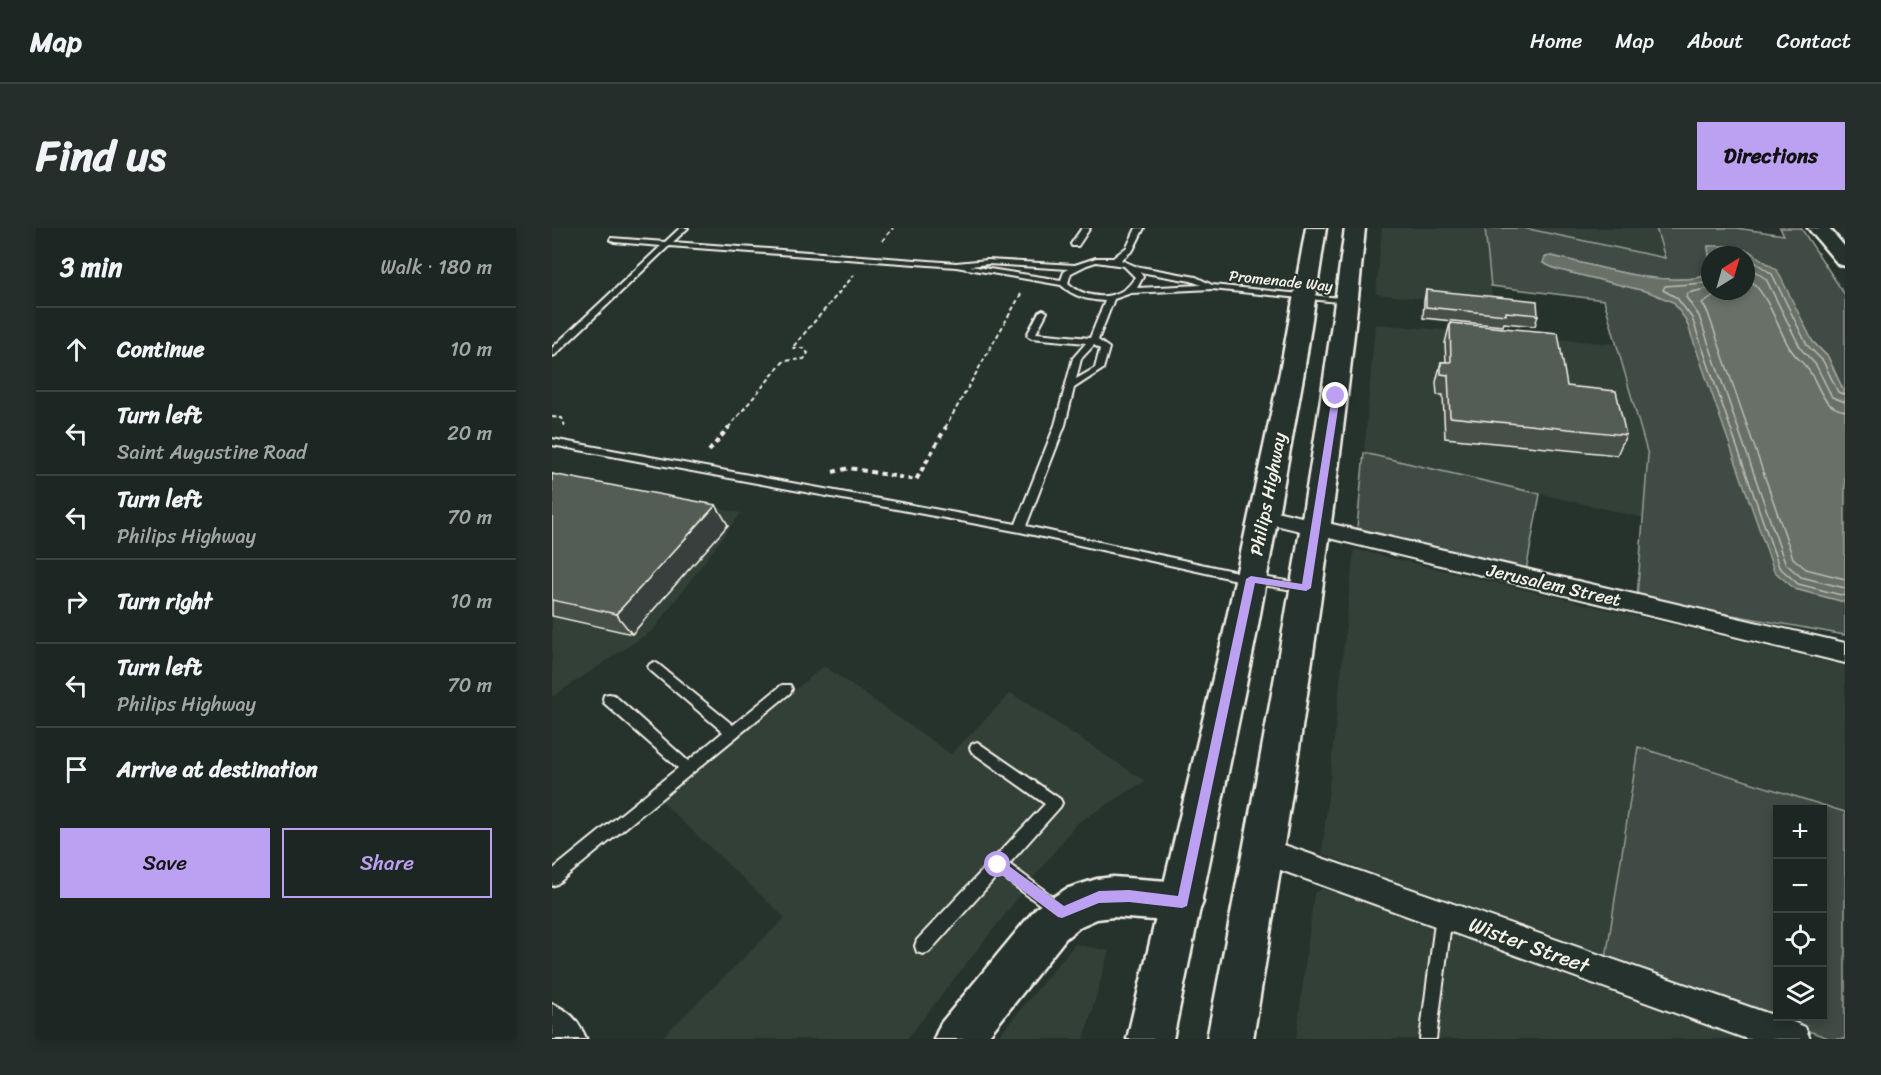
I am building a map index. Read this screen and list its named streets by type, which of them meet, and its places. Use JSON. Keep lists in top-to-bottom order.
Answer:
{
  "streets": {
    "main road": ["Philips Highway"],
    "street": ["Jerusalem Street", "Wister Street"],
    "lane": ["Promenade Way"]
  },
  "crossings": [
    ["Promenade Way", "Philips Highway"],
    ["Philips Highway", "Jerusalem Street"]
  ],
  "north": "top right",
  "page": {
    "header": "Map",
    "nav": [
      "Home",
      "Map",
      "About",
      "Contact"
    ],
    "title": "Find us",
    "buttons": [
      "Directions",
      ["Save", "Share"]
    ],
    "heading": ["3 min", "Walk · 180 m"],
    "list": [
      ["Continue", "10 m"],
      ["Turn left", "Saint Augustine Road", "20 m"],
      ["Turn left", "Philips Highway", "70 m"],
      ["Turn right", "10 m"],
      ["Turn left", "Philips Highway", "70 m"],
      "Arrive at destination"
    ],
    "map_buttons": ["+", "−"]
  }
}
